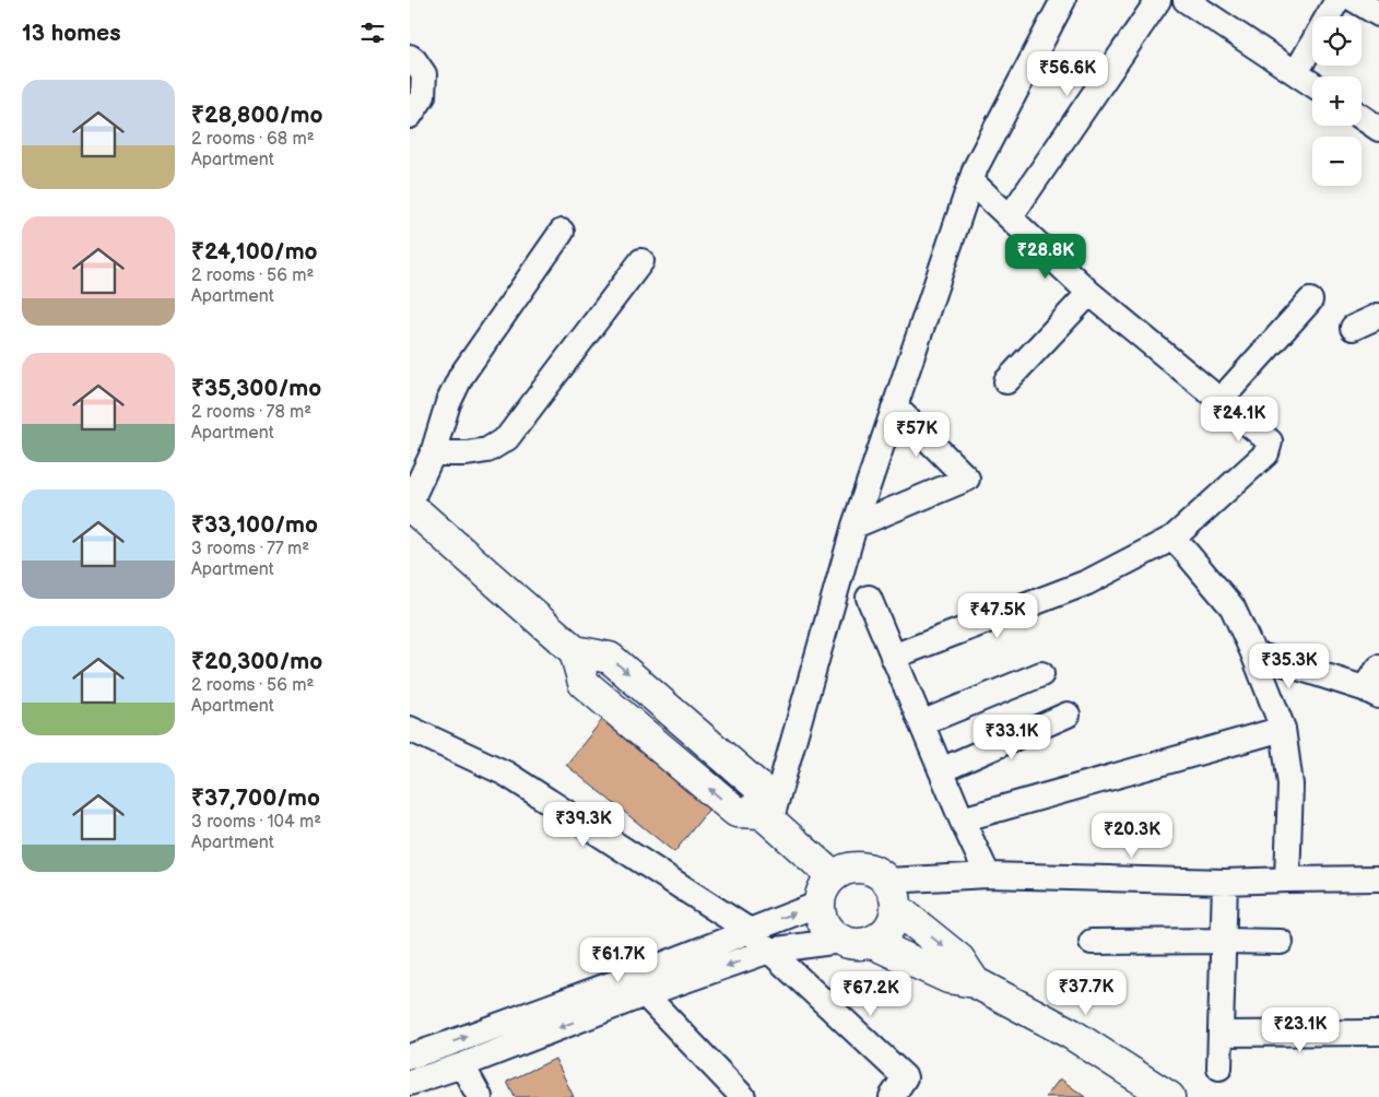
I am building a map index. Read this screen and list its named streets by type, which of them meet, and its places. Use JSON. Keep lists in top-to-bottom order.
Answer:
{
  "page": {
    "heading": "13 homes",
    "map_buttons": ["+", "−"],
    "price": [
      "₹56.6K",
      "₹28.8K",
      "₹24.1K",
      "₹57K",
      "₹47.5K",
      "₹35.3K",
      "₹33.1K",
      "₹39.3K",
      "₹20.3K",
      "₹61.7K",
      "₹37.7K",
      "₹67.2K",
      "₹23.1K"
    ],
    "list": [
      {
        "name": "₹28,800/mo",
        "note": "2 rooms · 68 m² · Apartment"
      },
      {
        "name": "₹24,100/mo",
        "note": "2 rooms · 56 m² · Apartment"
      },
      {
        "name": "₹35,300/mo",
        "note": "2 rooms · 78 m² · Apartment"
      },
      {
        "name": "₹33,100/mo",
        "note": "3 rooms · 77 m² · Apartment"
      },
      {
        "name": "₹20,300/mo",
        "note": "2 rooms · 56 m² · Apartment"
      },
      {
        "name": "₹37,700/mo",
        "note": "3 rooms · 104 m² · Apartment"
      }
    ]
  }
}
